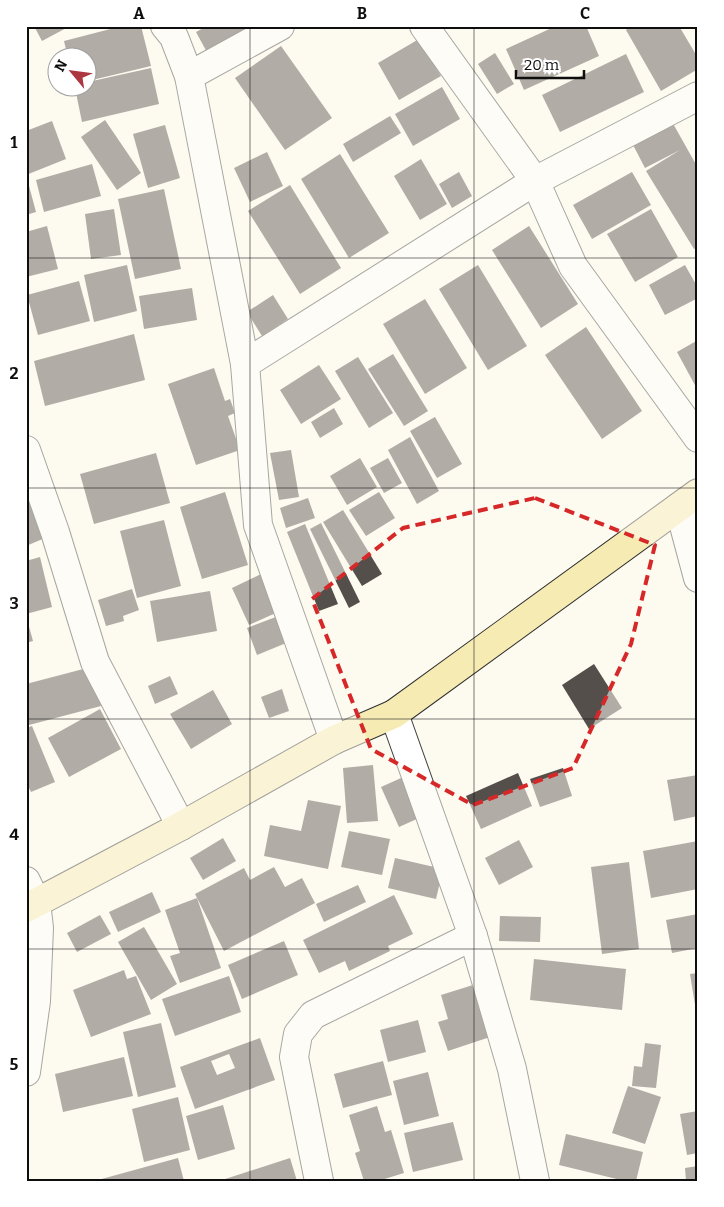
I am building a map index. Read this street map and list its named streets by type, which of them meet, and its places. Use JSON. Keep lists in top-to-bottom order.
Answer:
{
  "scale_bar": "20 m",
  "north": "top left",
  "grid": {
    "columns": ["A", "B", "C"],
    "rows": [
      "1",
      "2",
      "3",
      "4",
      "5"
    ]
  }
}
